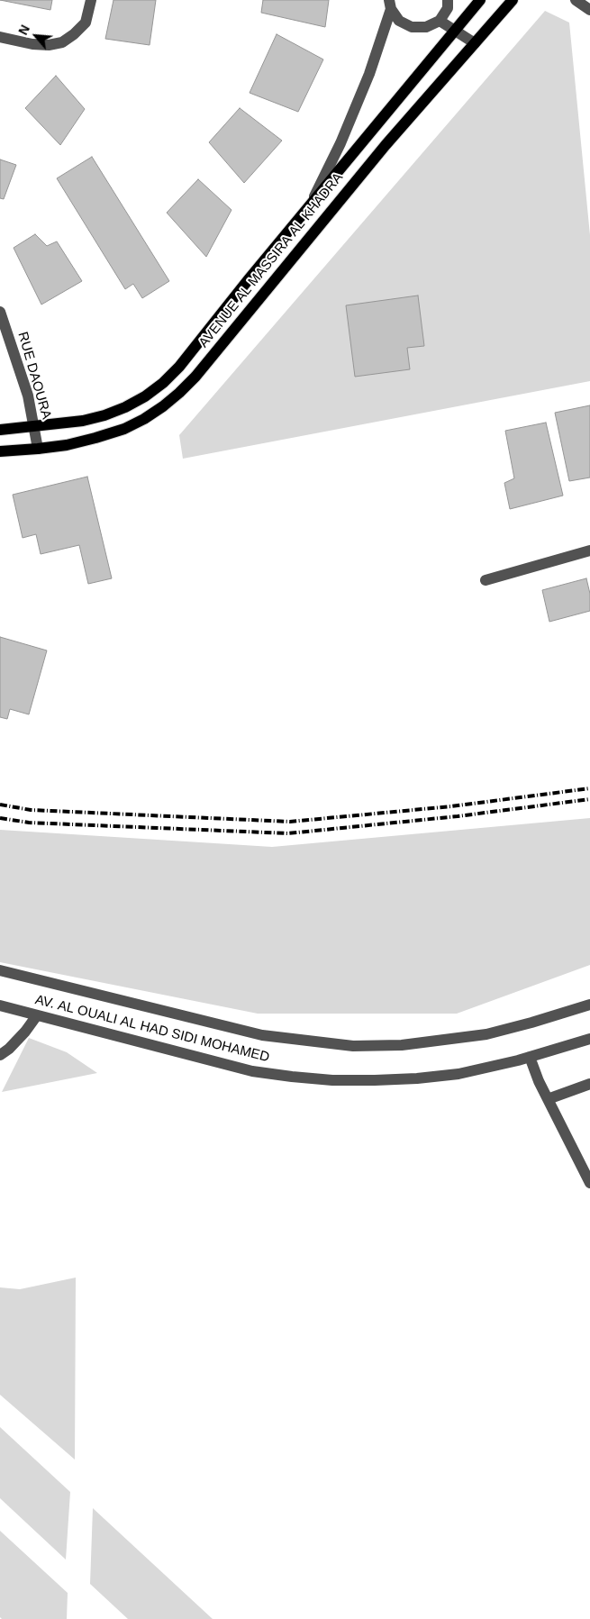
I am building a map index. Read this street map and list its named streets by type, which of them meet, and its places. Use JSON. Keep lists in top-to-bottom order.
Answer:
{
  "streets": {
    "main road": ["AVENUE AL MASSIRA AL KHADRA"],
    "street": ["RUE DAOURA", "AV. AL OUALI AL HAD SIDI MOHAMED"]
  },
  "crossings": [
    ["AVENUE AL MASSIRA AL KHADRA", "RUE DAOURA"]
  ],
  "north": "top left"
}
